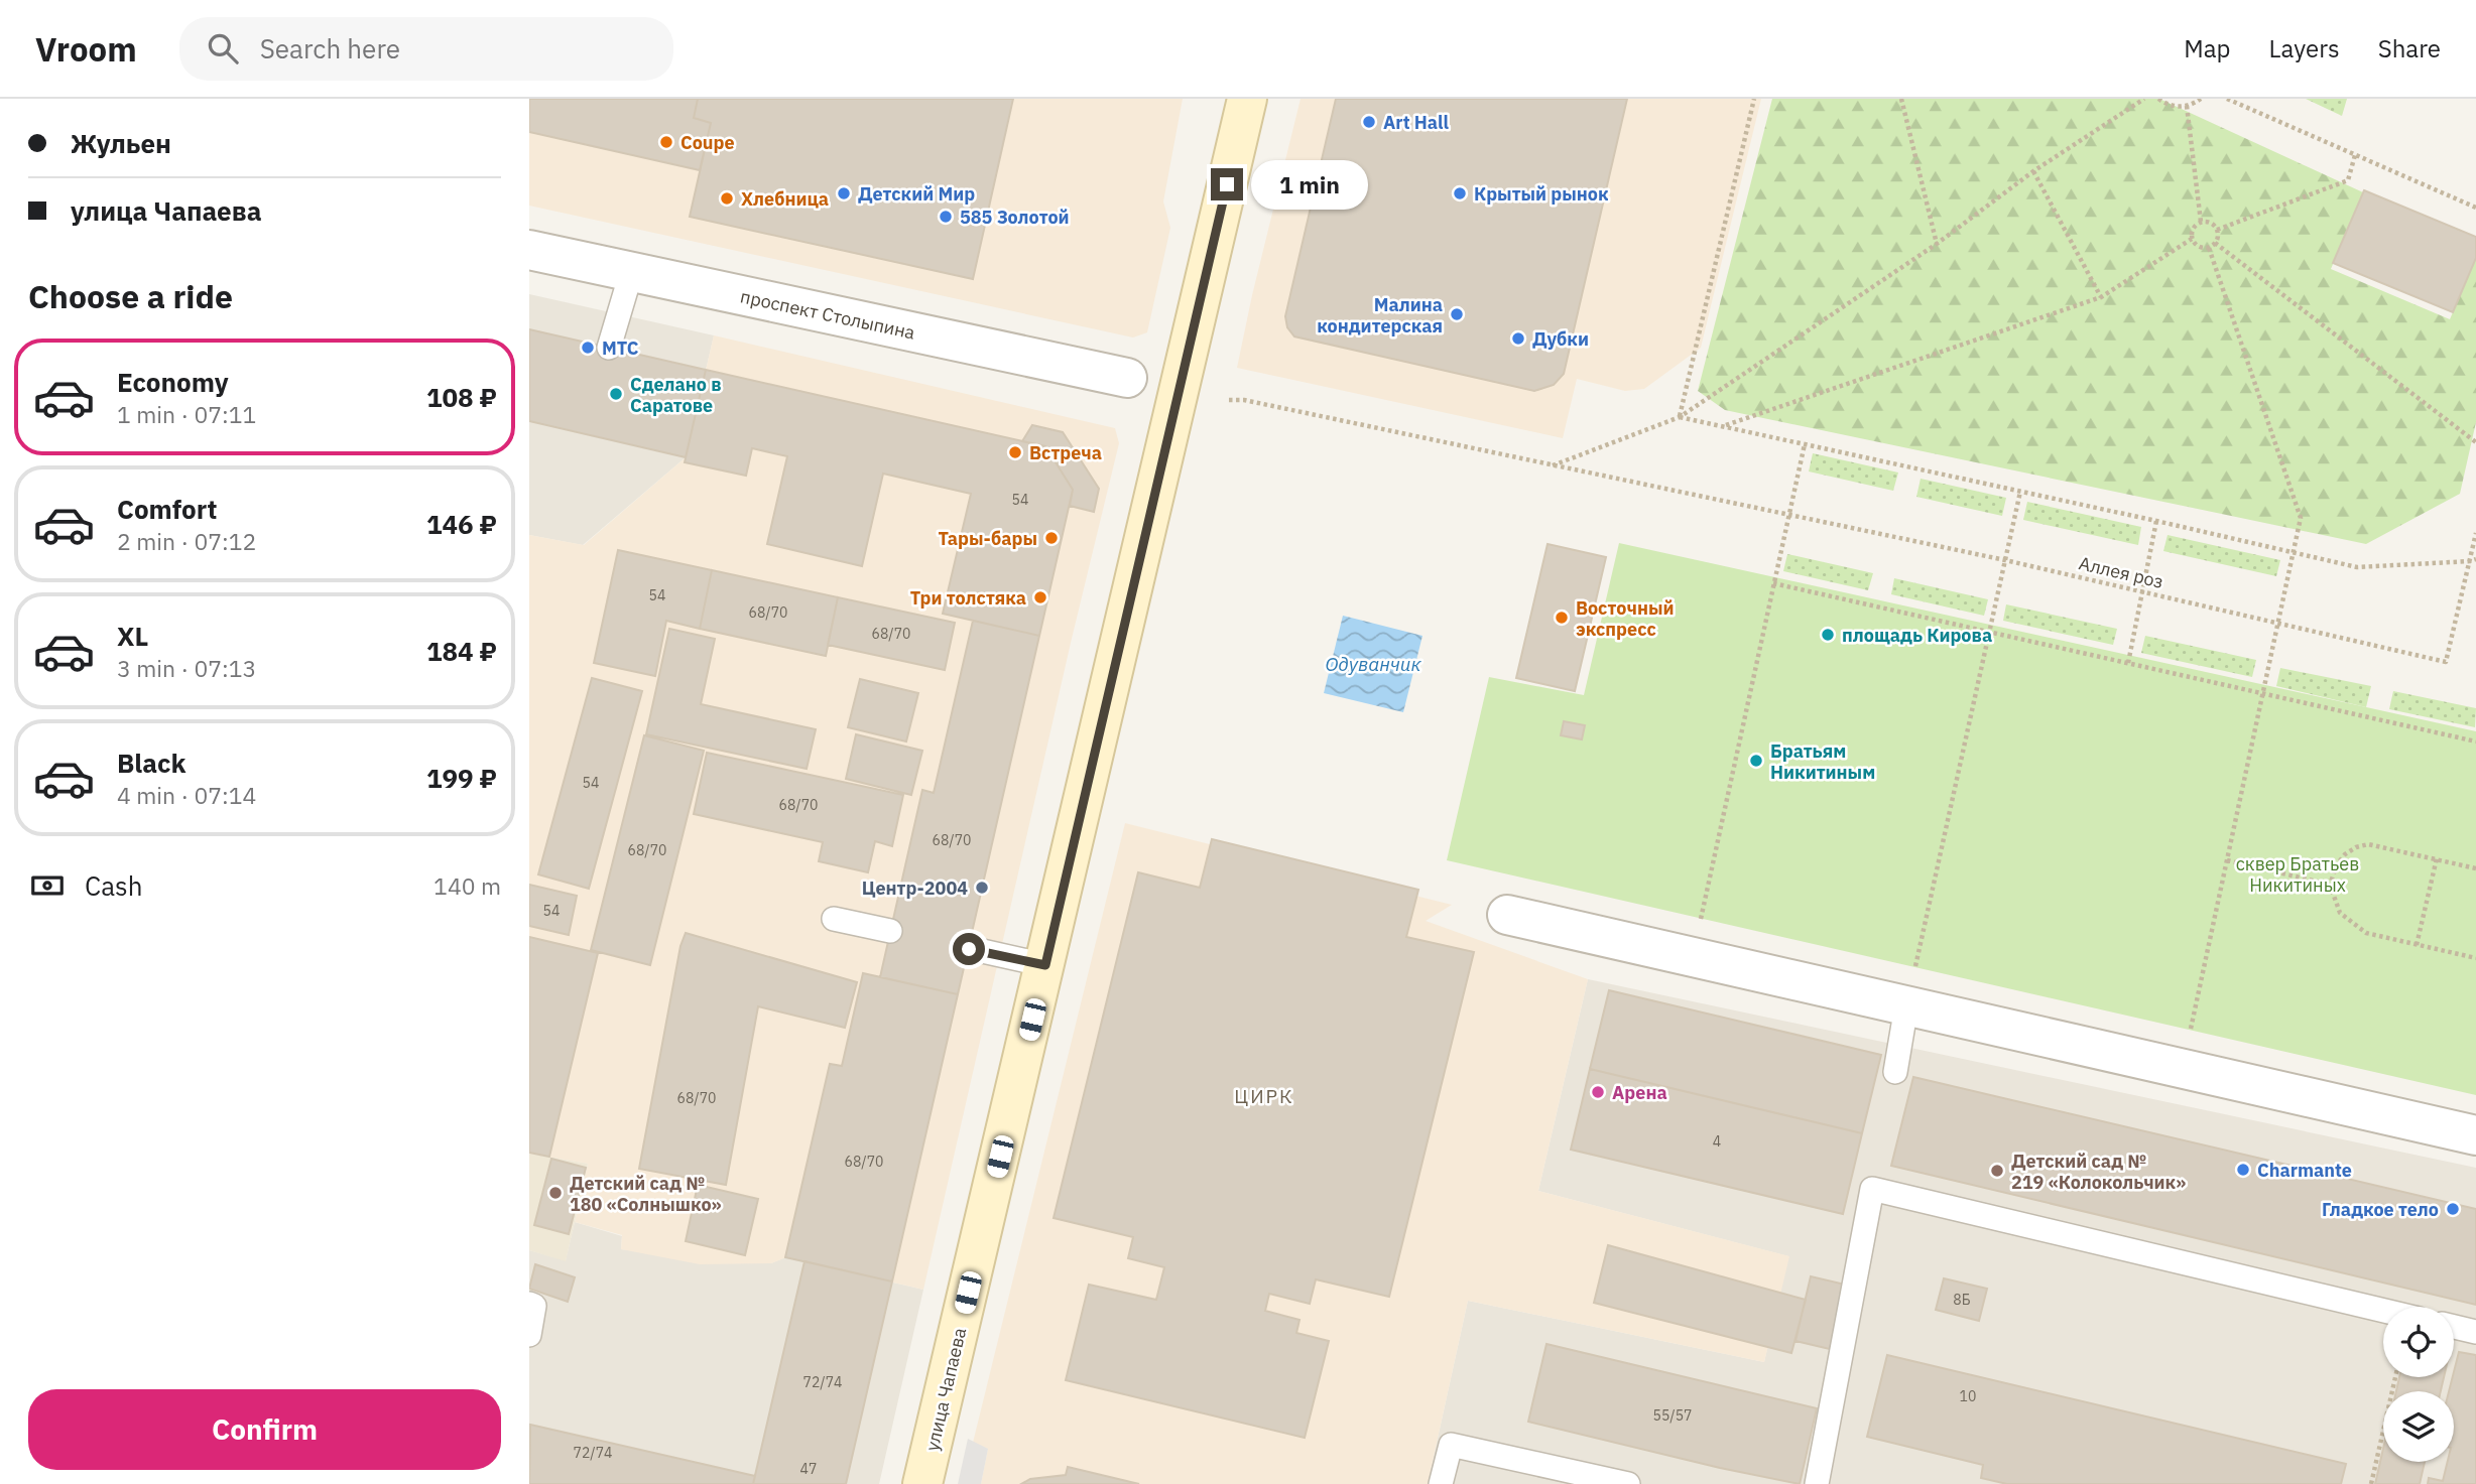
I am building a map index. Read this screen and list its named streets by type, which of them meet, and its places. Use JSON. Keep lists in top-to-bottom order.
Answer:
{
  "streets": {
    "street": ["проспект Столыпина", "улица Чапаева"],
    "path": ["Аллея роз"]
  },
  "districts": ["ЦИРК"],
  "water": ["Одуванчик"],
  "parks": ["сквер Братьев Никитиных"],
  "places": [
    "Art Hall",
    "Coupe",
    "Детский Мир",
    "Крытый рынок",
    "Хлебница",
    "585 Золотой",
    "Малина кондитерская",
    "Дубки",
    "МТС",
    "Сделано в Саратове",
    "Встреча",
    "Тары-бары",
    "Три толстяка",
    "Восточный экспресс",
    "площадь Кирова",
    "Братьям Никитиным",
    "Центр-2004",
    "Арена",
    "Charmante",
    "Детский сад № 219 «Колокольчик»",
    "Детский сад № 180 «Солнышко»",
    "Гладкое тело"
  ],
  "house_numbers": [
    "54",
    "54",
    "68/70",
    "68/70",
    "54",
    "68/70",
    "68/70",
    "68/70",
    "54",
    "68/70",
    "4",
    "68/70",
    "8Б",
    "72/74",
    "10",
    "55/57",
    "72/74",
    "47"
  ],
  "page": {
    "header": "Vroom",
    "search": "Search here",
    "nav": ["Map", "Layers", "Share"],
    "banner": ["Жульен", "улица Чапаева"],
    "bubble": "1 min",
    "heading": "Choose a ride",
    "list": [
      {
        "name": "Economy",
        "note": "1 min · 07:11",
        "value": "108 ₽"
      },
      {
        "name": "Comfort",
        "note": "2 min · 07:12",
        "value": "146 ₽"
      },
      {
        "name": "XL",
        "note": "3 min · 07:13",
        "value": "184 ₽"
      },
      {
        "name": "Black",
        "note": "4 min · 07:14",
        "value": "199 ₽"
      }
    ],
    "pay": ["Cash", "140 m"],
    "buttons": "Confirm"
  }
}
